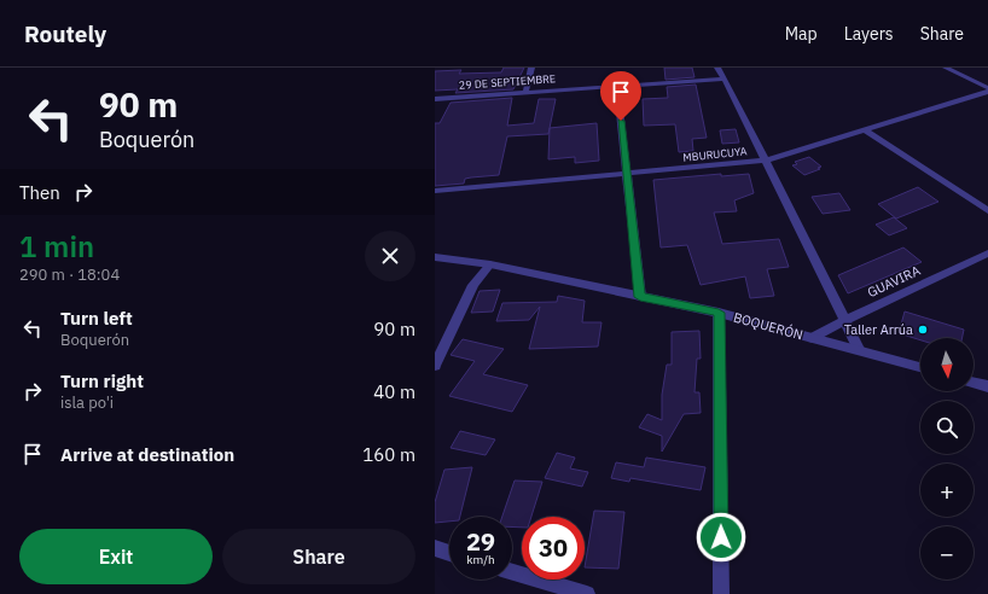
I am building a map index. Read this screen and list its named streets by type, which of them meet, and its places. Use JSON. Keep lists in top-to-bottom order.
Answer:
{
  "streets": {
    "street": [
      "29 DE SEPTIEMBRE",
      "MBURUCUYA",
      "GUAVIRA",
      "BOQUERÓN"
    ]
  },
  "crossings": [
    ["GUAVIRA", "BOQUERÓN"]
  ],
  "places": ["Taller Arrúa"],
  "north": "bottom",
  "page": {
    "header": "Routely",
    "nav": ["Map", "Layers", "Share"],
    "turn": ["90 m", "Boquerón"],
    "then": "Then",
    "heading": ["1 min", "290 m · 18:04"],
    "list": [
      {
        "name": "Turn left",
        "note": "Boquerón",
        "value": "90 m"
      },
      {
        "name": "Turn right",
        "note": "isla po'i",
        "value": "40 m"
      },
      {
        "name": "Arrive at destination",
        "value": "160 m"
      }
    ],
    "map_buttons": ["+", "−"],
    "speed": "29 km/h",
    "limit": "30",
    "buttons": ["Exit", "Share"]
  }
}
